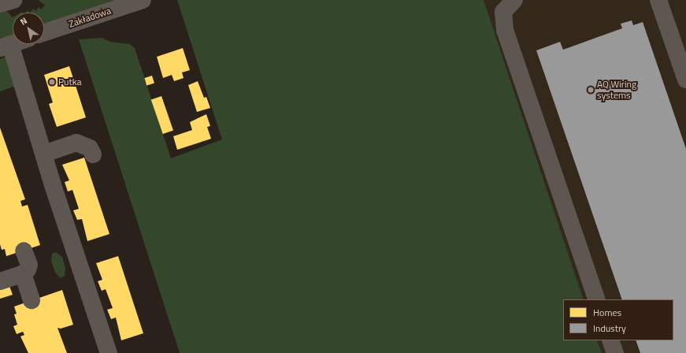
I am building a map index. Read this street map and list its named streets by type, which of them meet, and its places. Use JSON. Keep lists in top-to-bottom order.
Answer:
{
  "streets": {
    "street": ["Zakładowa"]
  },
  "places": ["Putka", "AQ Wiring systems"],
  "legend": ["Homes", "Industry"],
  "north": "top left"
}
